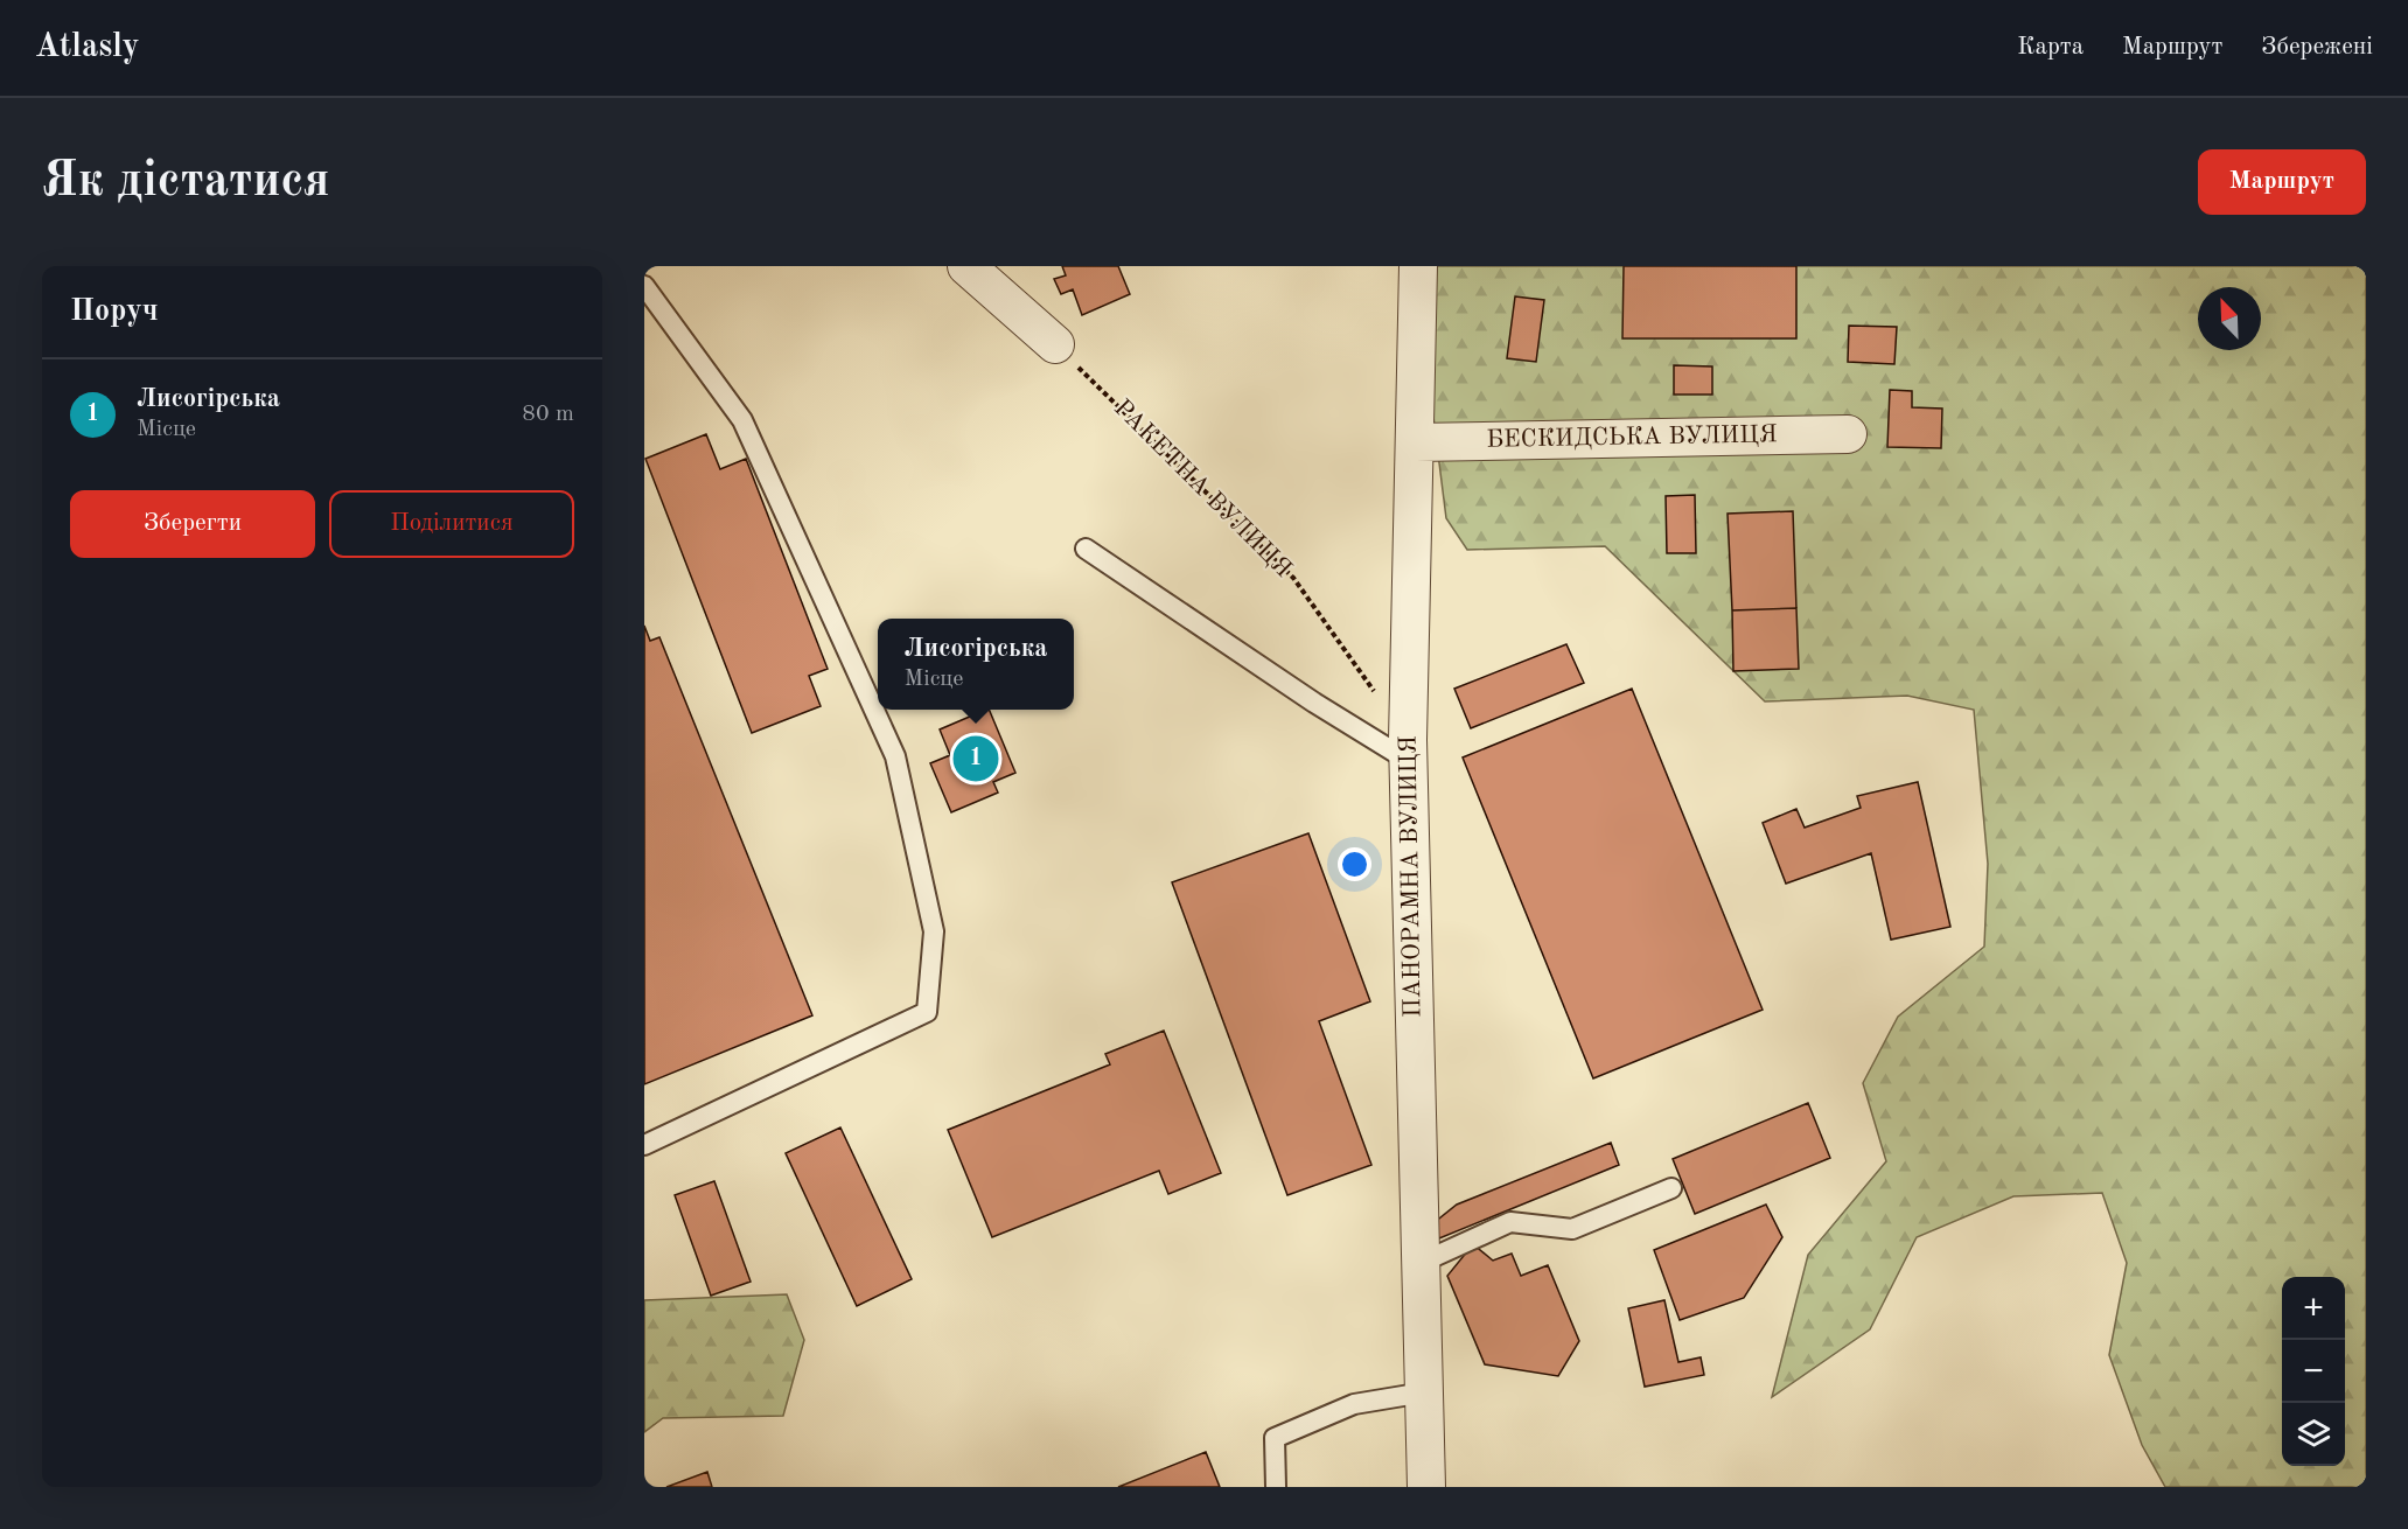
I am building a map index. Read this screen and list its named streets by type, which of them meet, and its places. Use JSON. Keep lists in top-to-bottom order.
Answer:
{
  "streets": {
    "street": ["БЕСКИДСЬКА ВУЛИЦЯ", "ПАНОРАМНА ВУЛИЦЯ"],
    "path": ["РАКЕТНА ВУЛИЦЯ"]
  },
  "crossings": [
    ["БЕСКИДСЬКА ВУЛИЦЯ", "ПАНОРАМНА ВУЛИЦЯ"]
  ],
  "north": "top left",
  "page": {
    "header": "Atlasly",
    "nav": ["Карта", "Маршрут", "Збережені"],
    "buttons": [
      "Маршрут",
      ["Зберегти", "Поділитися"]
    ],
    "title": "Як дістатися",
    "heading": "Поруч",
    "list": [
      {
        "mark": "1",
        "name": "Лисогірська",
        "note": "Місце",
        "value": "80 m"
      }
    ],
    "popup": ["Лисогірська", "Місце"],
    "pins": "1",
    "map_buttons": ["+", "−"]
  }
}
